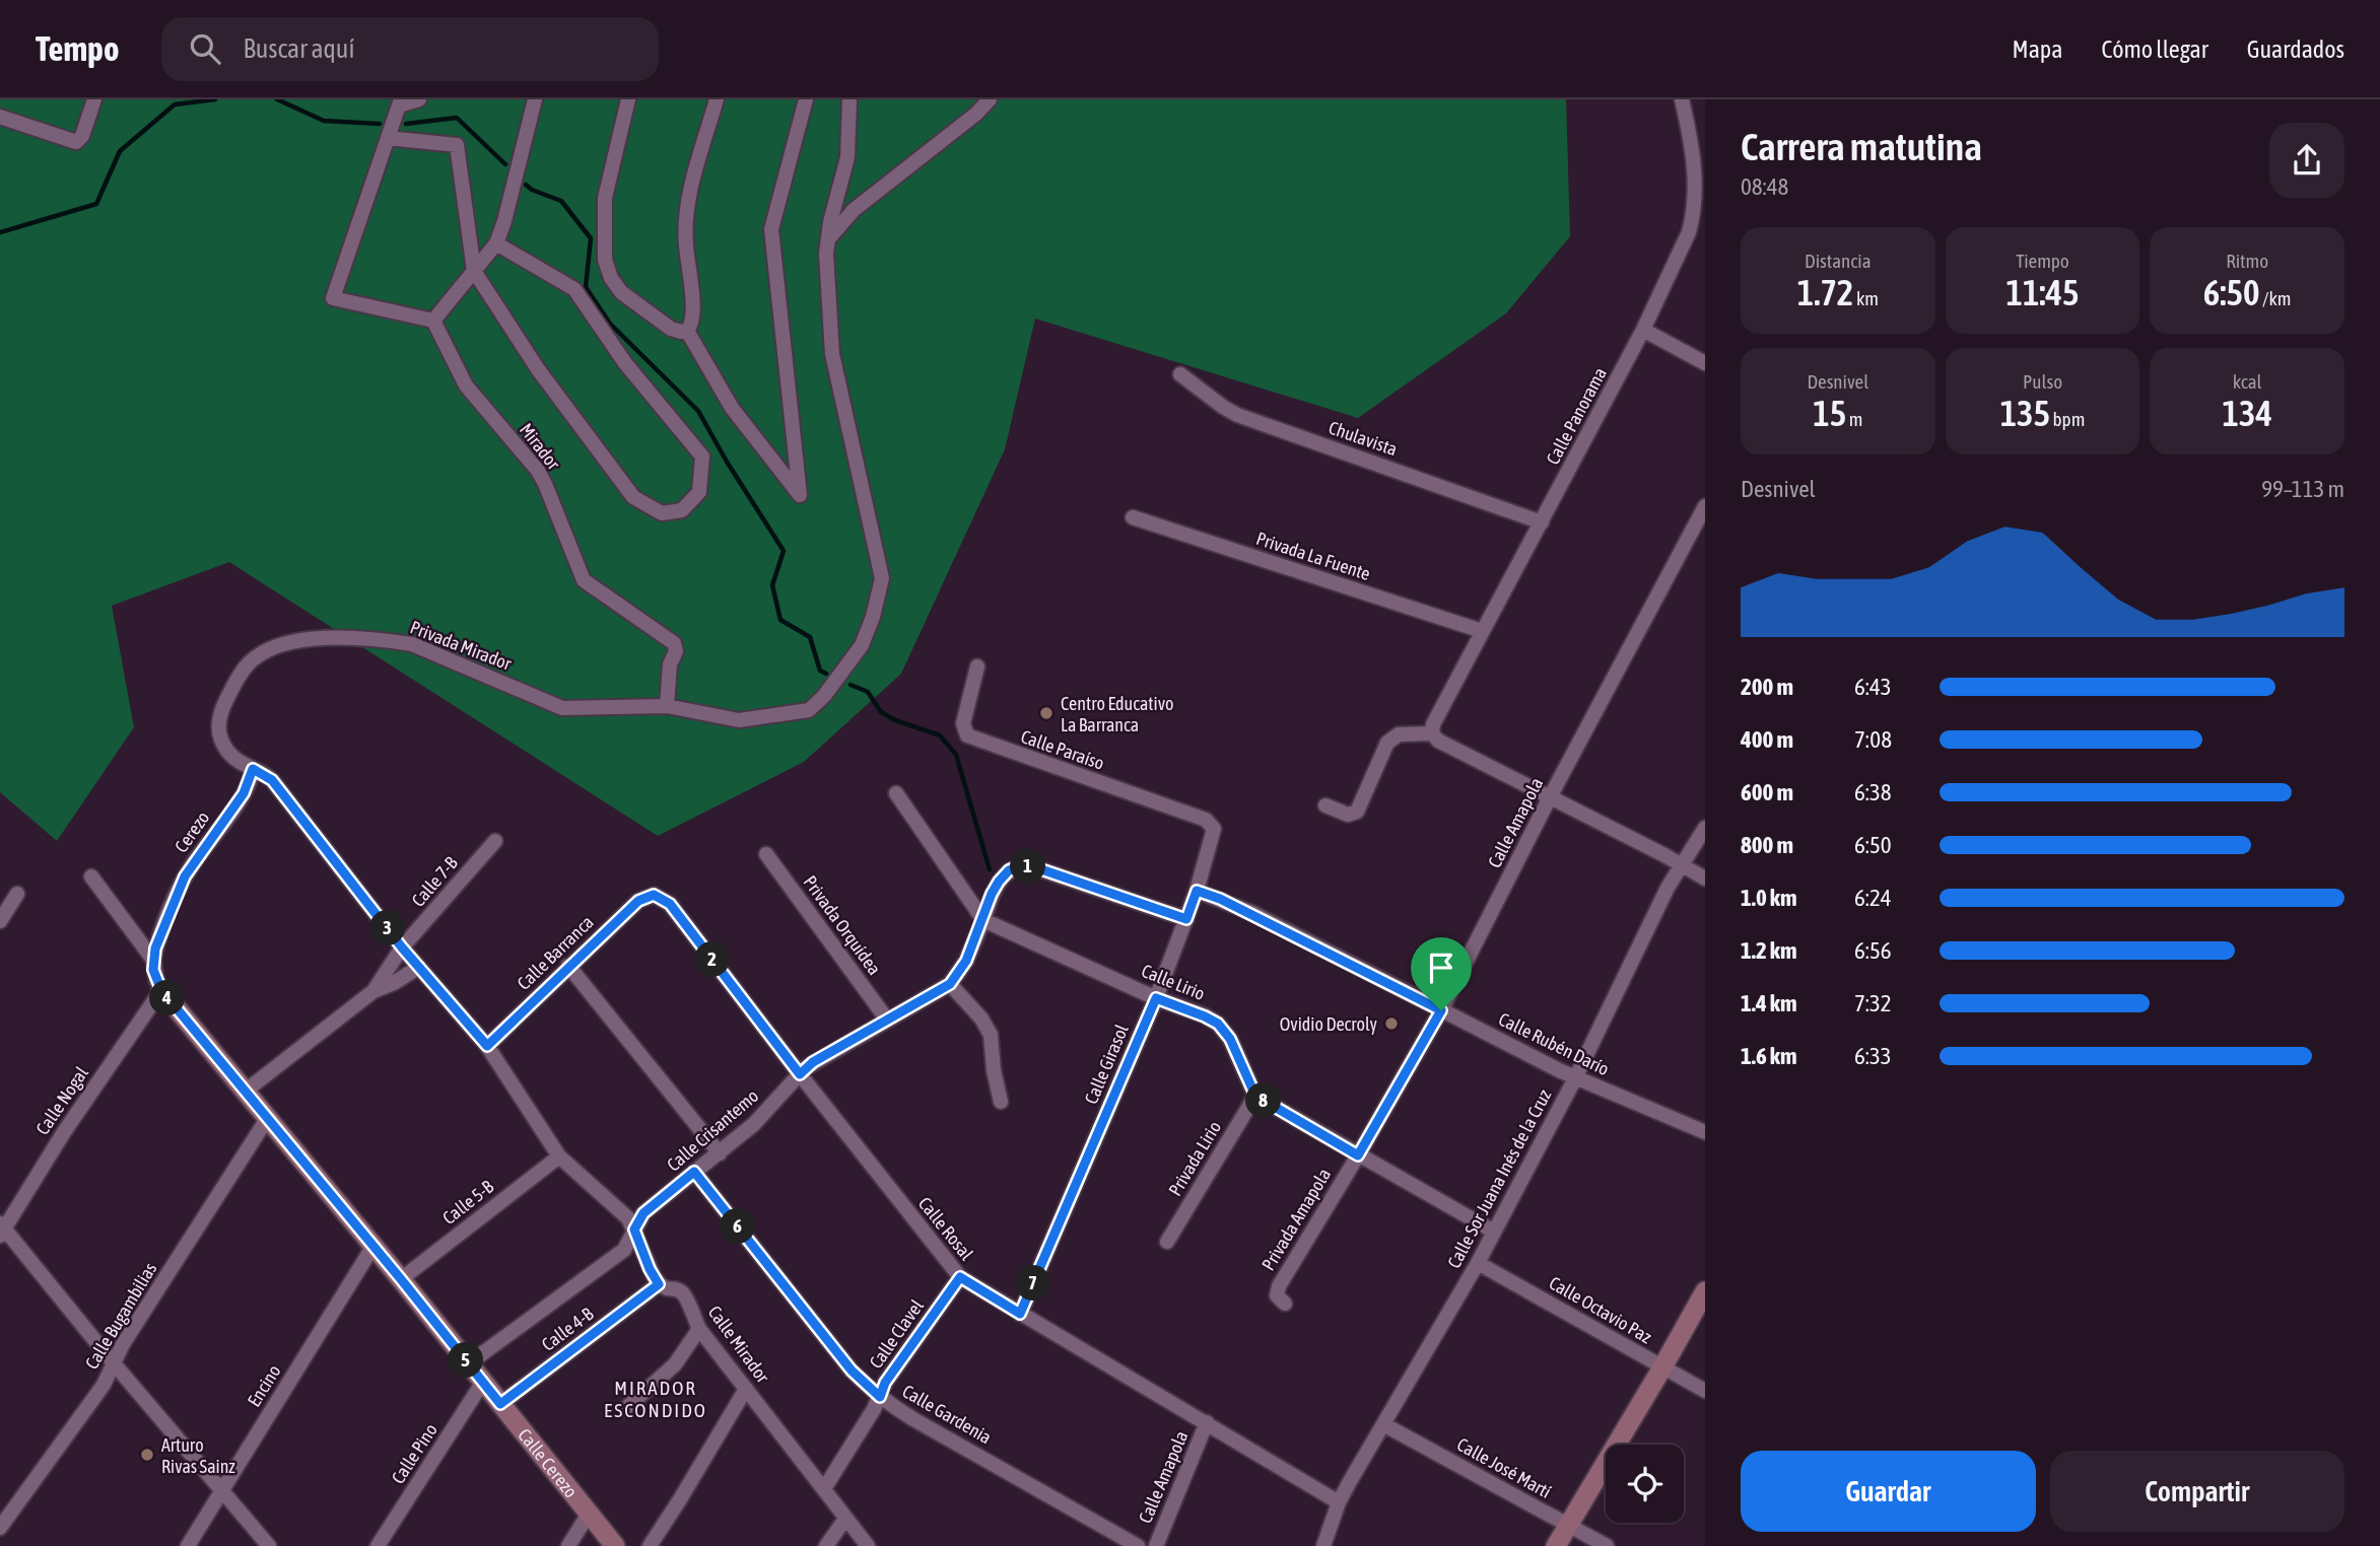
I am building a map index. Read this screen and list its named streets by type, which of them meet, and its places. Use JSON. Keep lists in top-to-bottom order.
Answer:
{
  "streets": {
    "street": [
      "Calle Panorama",
      "Chulavista",
      "Mirador",
      "Privada La Fuente",
      "Privada Mirador",
      "Calle Paraíso",
      "Calle Amapola",
      "Cerezo",
      "Calle 7-B",
      "Privada Orquídea",
      "Calle Barranca",
      "Calle Lirio",
      "Calle Rubén Darío",
      "Calle Girasol",
      "Calle Nogal",
      "Calle Crisantemo",
      "Privada Lirio",
      "Calle Sor Juana Inés de la Cruz",
      "Calle 5-B",
      "Privada Amapola",
      "Calle Rosal",
      "Calle Octavio Paz",
      "Calle Bugambilias",
      "Calle 4-B",
      "Calle Clavel",
      "Calle Mirador",
      "Encino",
      "Calle Gardenia",
      "Calle Pino",
      "Calle Cerezo",
      "Calle José Martí"
    ]
  },
  "crossings": [
    ["Calle Panorama", "Chulavista"],
    ["Calle Panorama", "Privada La Fuente"],
    ["Mirador", "Privada Mirador"],
    ["Privada Mirador", "Cerezo"],
    ["Privada Mirador", "Calle 7-B"],
    ["Calle Paraíso", "Calle Girasol"],
    ["Calle Amapola", "Calle Rubén Darío"],
    ["Calle Amapola", "Privada Amapola"],
    ["Calle Amapola", "Calle Rosal"],
    ["Cerezo", "Calle Cerezo"],
    ["Privada Orquídea", "Calle Crisantemo"],
    ["Calle Barranca", "Calle Rosal"],
    ["Calle Lirio", "Calle Girasol"],
    ["Calle Lirio", "Calle Crisantemo"],
    ["Calle Lirio", "Privada Lirio"],
    ["Calle Rubén Darío", "Calle Girasol"],
    ["Calle Rubén Darío", "Calle Sor Juana Inés de la Cruz"],
    ["Calle Girasol", "Calle Rosal"],
    ["Calle Nogal", "Calle Cerezo"],
    ["Calle Crisantemo", "Calle Rosal"],
    ["Calle Crisantemo", "Calle Gardenia"],
    ["Calle Crisantemo", "Calle Cerezo"],
    ["Calle Sor Juana Inés de la Cruz", "Calle Rosal"],
    ["Calle Sor Juana Inés de la Cruz", "Calle Octavio Paz"],
    ["Calle Sor Juana Inés de la Cruz", "Calle José Martí"],
    ["Calle 5-B", "Calle Cerezo"],
    ["Calle Rosal", "Calle Clavel"],
    ["Calle Bugambilias", "Calle Cerezo"],
    ["Calle 4-B", "Calle Mirador"],
    ["Calle 4-B", "Calle Cerezo"],
    ["Calle Clavel", "Calle Mirador"],
    ["Calle Clavel", "Calle Gardenia"],
    ["Encino", "Calle Cerezo"],
    ["Calle Pino", "Calle Cerezo"]
  ],
  "districts": ["MIRADOR ESCONDIDO"],
  "places": ["Centro Educativo La Barranca", "Ovidio Decroly", "Arturo Rivas Sainz"],
  "page": {
    "header": "Tempo",
    "search": "Buscar aquí",
    "nav": ["Mapa", "Cómo llegar", "Guardados"],
    "heading": ["Carrera matutina", "08:48"],
    "stats": [
      ["Distancia", "1.72 km"],
      ["Tiempo", "11:45"],
      ["Ritmo", "6:50 /km"],
      ["Desnivel", "15 m"],
      ["Pulso", "135 bpm"],
      ["kcal", "134"]
    ],
    "chart": ["Desnivel", "99–113 m"],
    "list": [
      {
        "name": "200 m",
        "note": "6:43"
      },
      {
        "name": "400 m",
        "note": "7:08"
      },
      {
        "name": "600 m",
        "note": "6:38"
      },
      {
        "name": "800 m",
        "note": "6:50"
      },
      {
        "name": "1.0 km",
        "note": "6:24"
      },
      {
        "name": "1.2 km",
        "note": "6:56"
      },
      {
        "name": "1.4 km",
        "note": "7:32"
      },
      {
        "name": "1.6 km",
        "note": "6:33"
      }
    ],
    "pins": [
      "1",
      "3",
      "2",
      "4",
      "8",
      "6",
      "7",
      "5"
    ],
    "buttons": ["Guardar", "Compartir"]
  }
}
